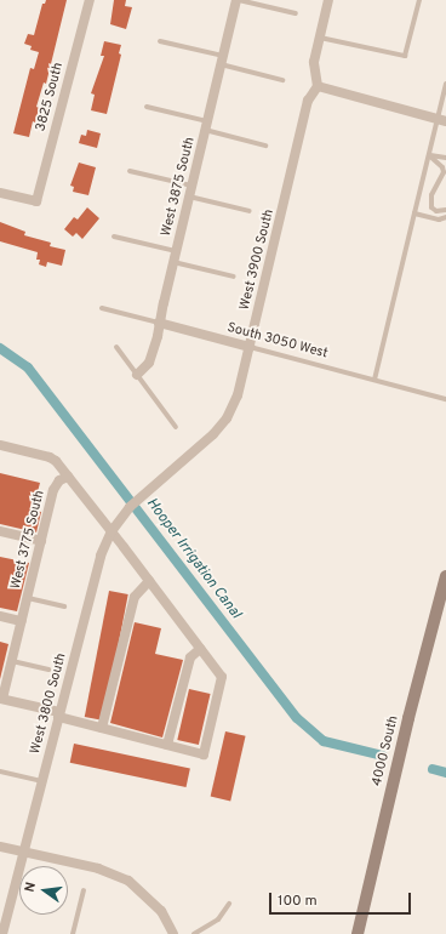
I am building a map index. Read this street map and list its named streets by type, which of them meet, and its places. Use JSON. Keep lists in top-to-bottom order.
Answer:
{
  "streets": {
    "main road": ["4000 South"],
    "street": [
      "3825 South",
      "West 3875 South",
      "West 3900 South",
      "South 3050 West",
      "West 3775 South",
      "West 3800 South"
    ]
  },
  "crossings": [
    ["West 3875 South", "South 3050 West"],
    ["West 3900 South", "South 3050 West"],
    ["West 3900 South", "West 3800 South"]
  ],
  "water": ["Hooper Irrigation Canal"],
  "scale_bar": "100 m",
  "north": "left"
}
